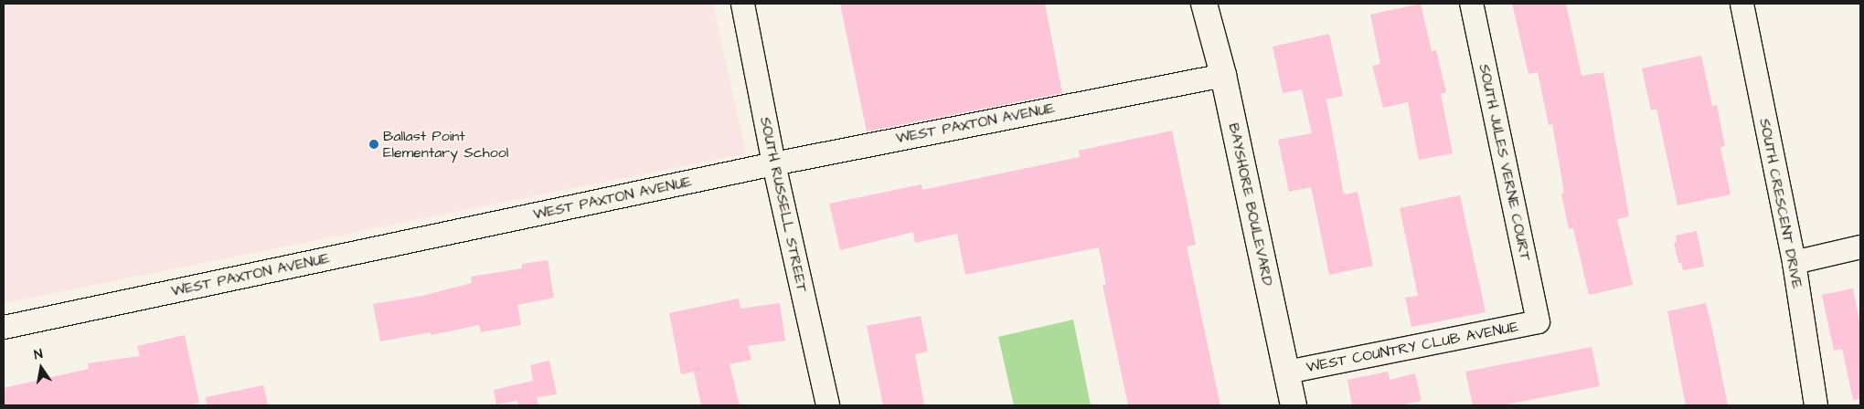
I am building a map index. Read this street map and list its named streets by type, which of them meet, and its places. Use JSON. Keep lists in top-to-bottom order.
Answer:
{
  "streets": {
    "street": [
      "WEST PAXTON AVENUE",
      "SOUTH JULES VERNE COURT",
      "SOUTH CRESCENT DRIVE",
      "SOUTH RUSSELL STREET",
      "BAYSHORE BOULEVARD",
      "WEST COUNTRY CLUB AVENUE"
    ]
  },
  "crossings": [
    ["WEST PAXTON AVENUE", "SOUTH RUSSELL STREET"],
    ["WEST PAXTON AVENUE", "BAYSHORE BOULEVARD"],
    ["SOUTH JULES VERNE COURT", "WEST COUNTRY CLUB AVENUE"],
    ["BAYSHORE BOULEVARD", "WEST COUNTRY CLUB AVENUE"]
  ],
  "places": ["Ballast Point Elementary School"],
  "north": "top"
}
